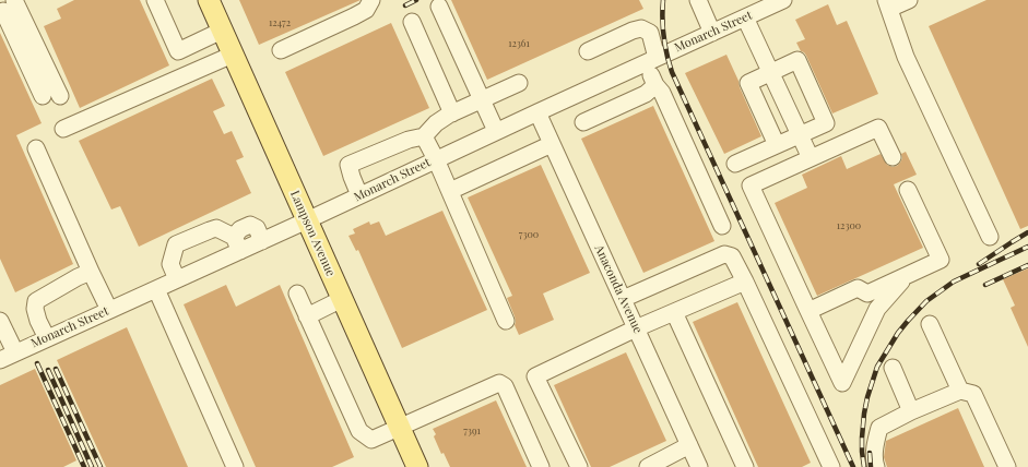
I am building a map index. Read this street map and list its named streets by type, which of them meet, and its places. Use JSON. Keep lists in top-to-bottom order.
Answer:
{
  "streets": {
    "main road": ["Lampson Avenue"],
    "street": ["Monarch Street", "Anaconda Avenue"]
  },
  "crossings": [
    ["Monarch Street", "Lampson Avenue"],
    ["Monarch Street", "Anaconda Avenue"]
  ],
  "house_numbers": [
    "12472",
    "12361",
    "12300",
    "7300",
    "7391"
  ]
}
